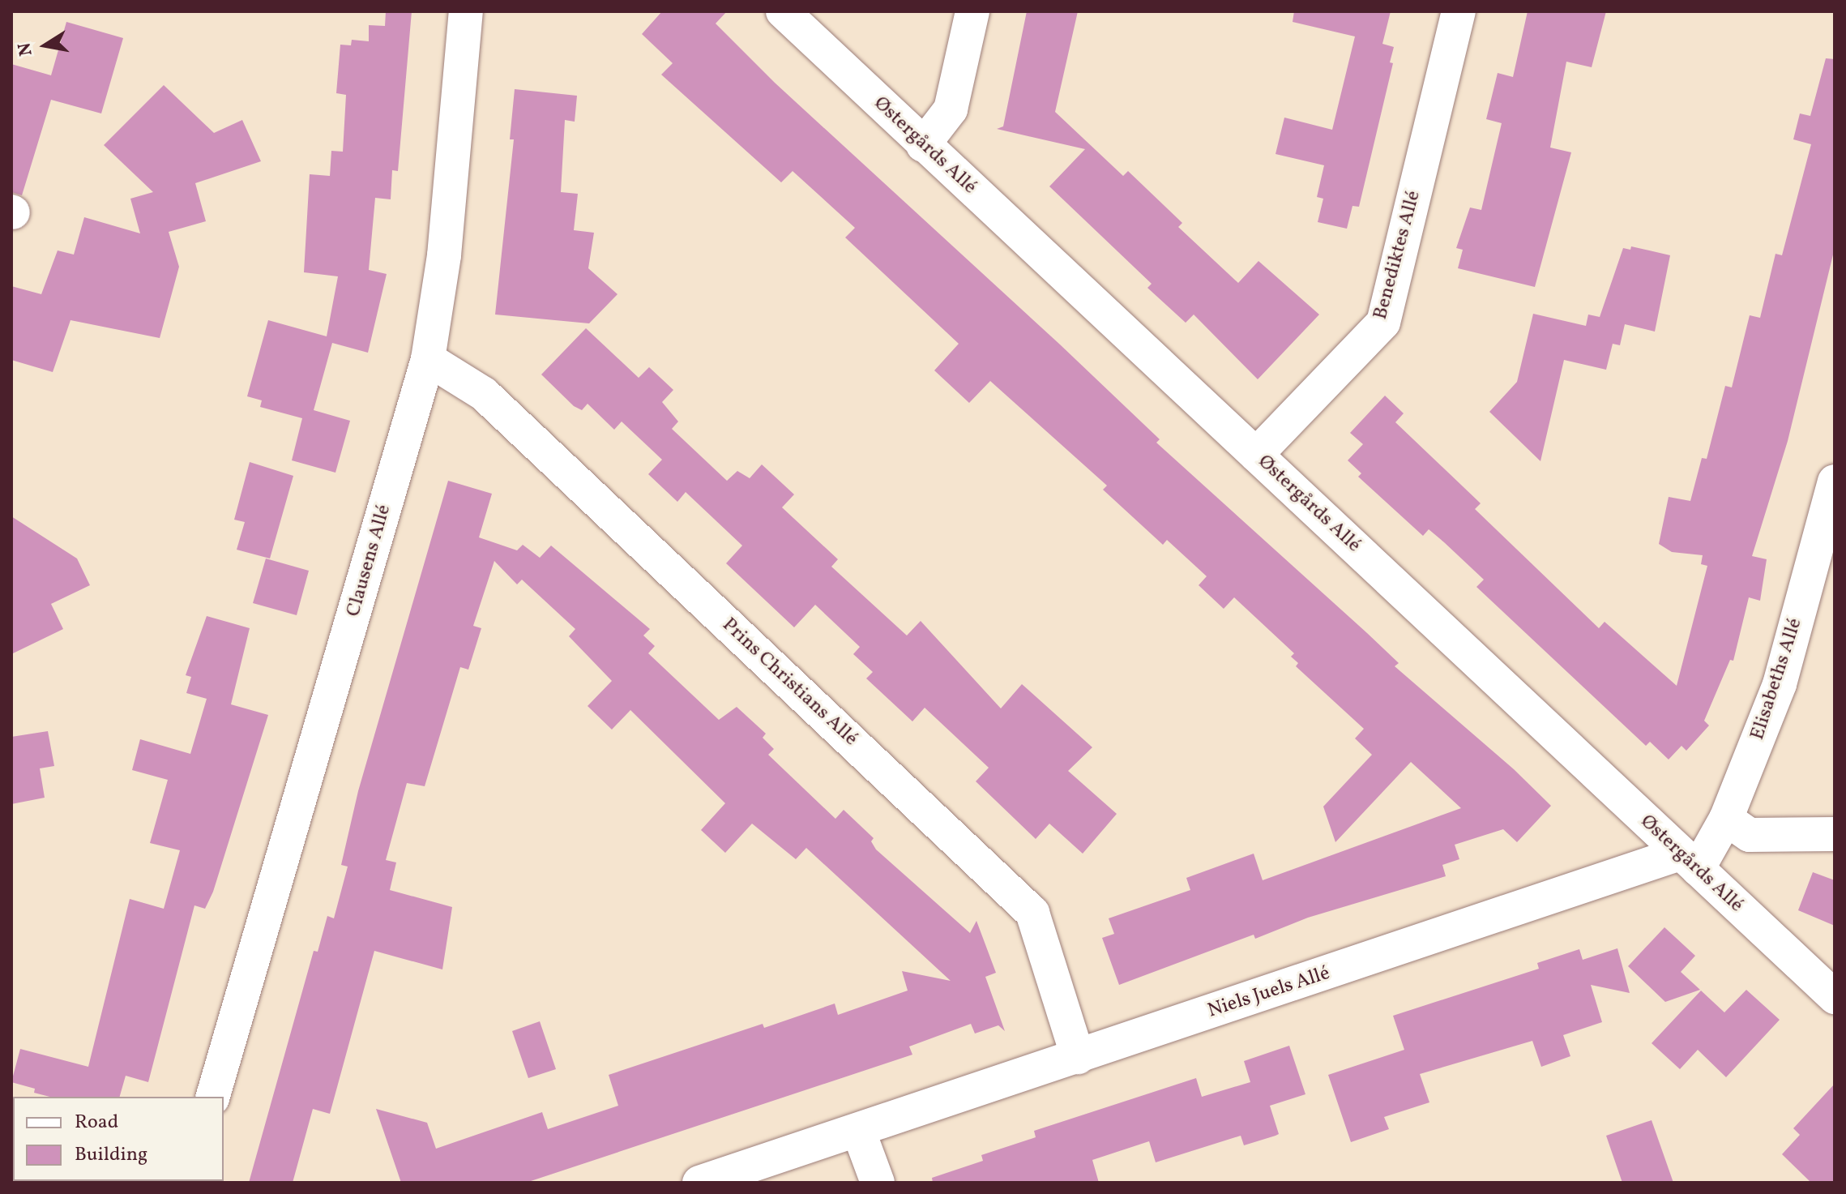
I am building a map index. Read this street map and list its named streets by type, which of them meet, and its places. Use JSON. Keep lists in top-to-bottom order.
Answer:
{
  "streets": {
    "street": [
      "Østergårds Allé",
      "Benediktes Allé",
      "Clausens Allé",
      "Elisabeths Allé",
      "Prins Christians Allé",
      "Niels Juels Allé"
    ]
  },
  "crossings": [
    ["Østergårds Allé", "Benediktes Allé"],
    ["Østergårds Allé", "Elisabeths Allé"],
    ["Østergårds Allé", "Niels Juels Allé"],
    ["Clausens Allé", "Prins Christians Allé"],
    ["Elisabeths Allé", "Niels Juels Allé"],
    ["Prins Christians Allé", "Niels Juels Allé"]
  ],
  "legend": ["Road", "Building"],
  "north": "left"
}
